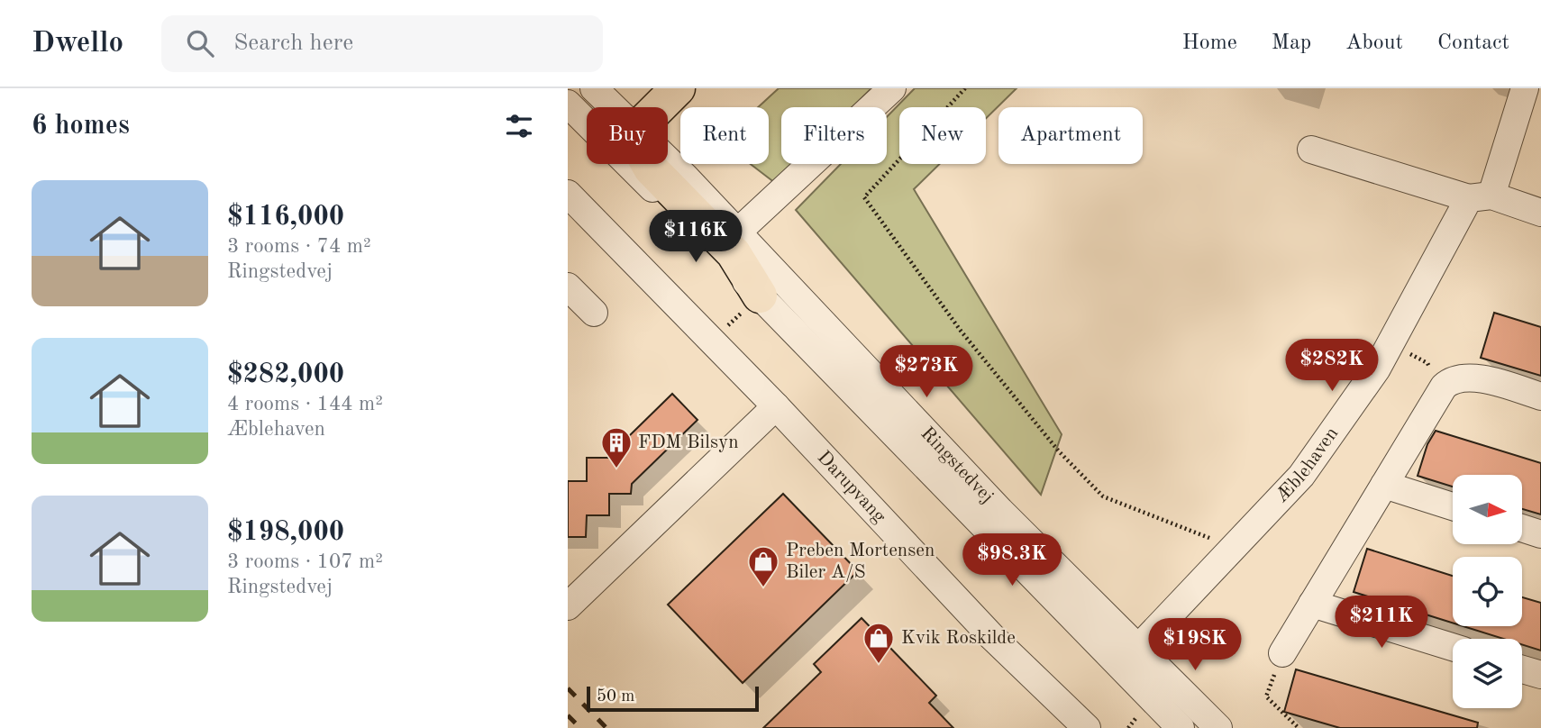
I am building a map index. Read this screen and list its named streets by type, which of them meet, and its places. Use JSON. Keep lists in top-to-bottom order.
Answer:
{
  "streets": {
    "street": ["Æblehaven", "Ringstedvej", "Darupvang"]
  },
  "crossings": [
    ["Æblehaven", "Ringstedvej"]
  ],
  "places": {
    "building": ["FDM Bilsyn"],
    "shop": ["Preben Mortensen Biler A/S", "Kvik Roskilde"]
  },
  "scale_bar": "50 m",
  "north": "right",
  "page": {
    "header": "Dwello",
    "search": "Search here",
    "nav": [
      "Home",
      "Map",
      "About",
      "Contact"
    ],
    "heading": "6 homes",
    "chip": [
      "Buy",
      "Rent",
      "Filters",
      "New",
      "Apartment"
    ],
    "list": [
      {
        "name": "$116,000",
        "note": "3 rooms · 74 m² · Ringstedvej"
      },
      {
        "name": "$282,000",
        "note": "4 rooms · 144 m² · Æblehaven"
      },
      {
        "name": "$198,000",
        "note": "3 rooms · 107 m² · Ringstedvej"
      }
    ],
    "price": [
      "$116K",
      "$282K",
      "$273K",
      "$98.3K",
      "$211K",
      "$198K"
    ],
    "scale": "50 m"
  }
}
